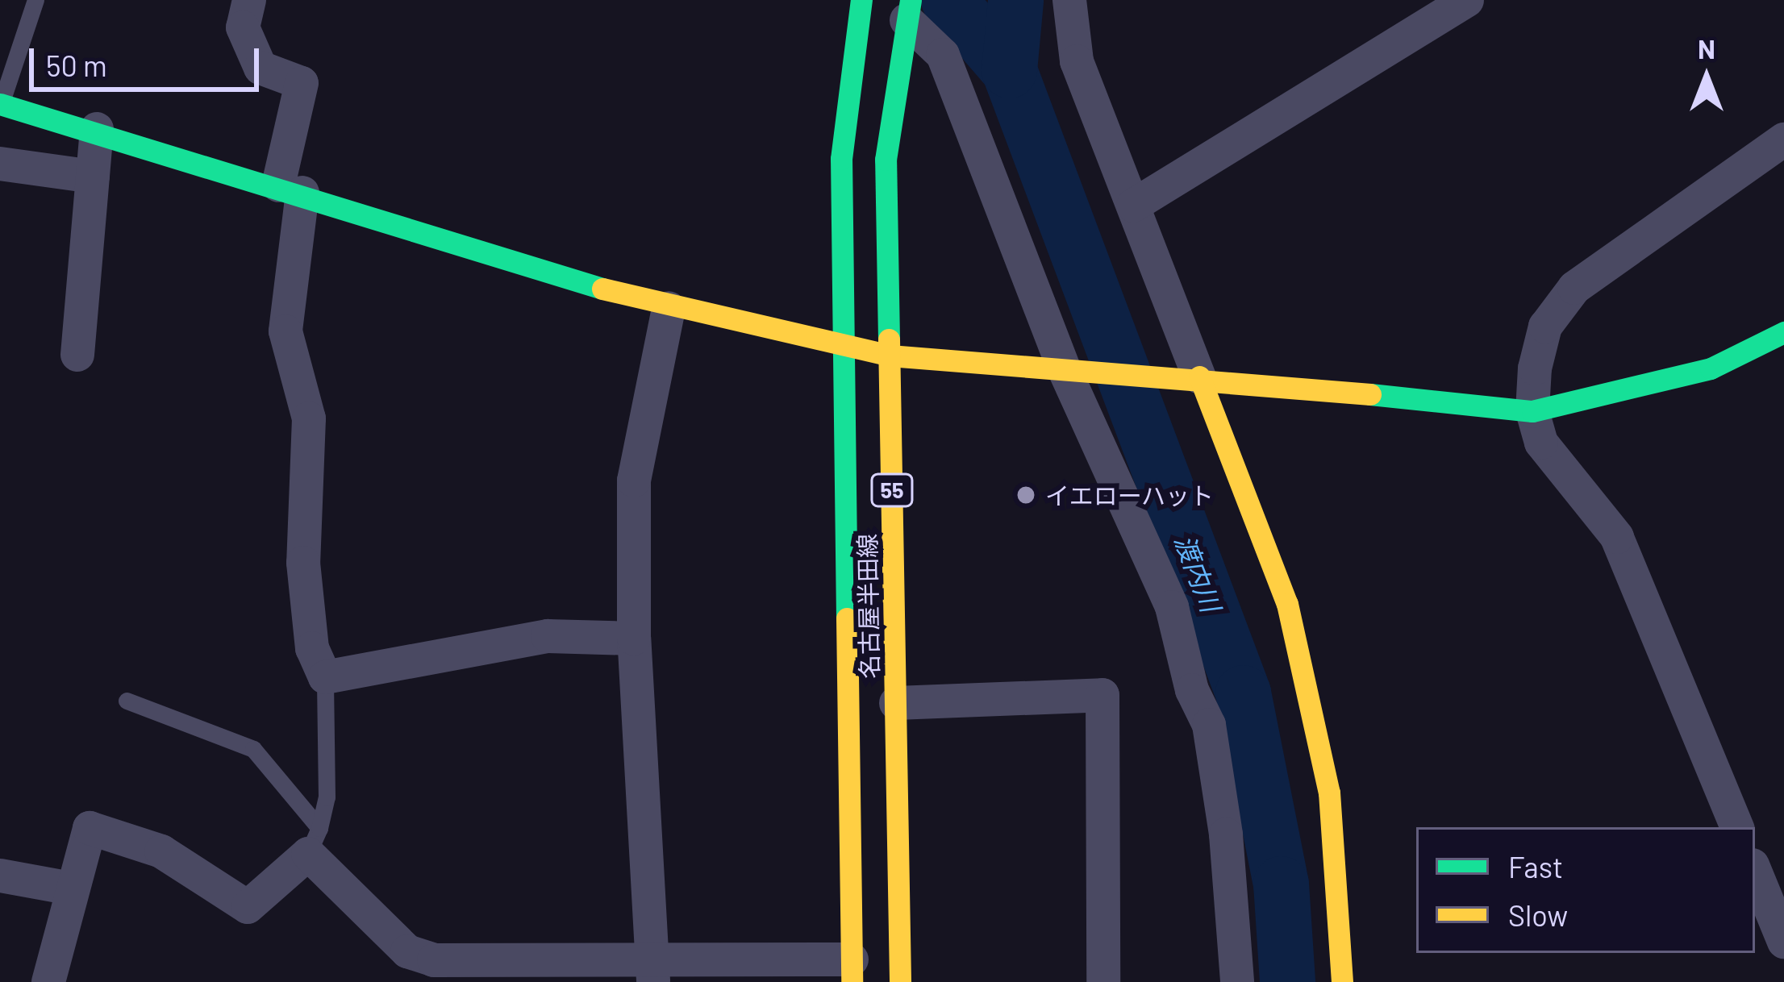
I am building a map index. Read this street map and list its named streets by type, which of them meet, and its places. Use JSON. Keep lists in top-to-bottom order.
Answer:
{
  "streets": {
    "street": ["55", "名古屋半田線"]
  },
  "water": ["渡内川"],
  "places": ["イエローハット"],
  "legend": ["Fast", "Slow"],
  "scale_bar": "50 m",
  "north": "top"
}
